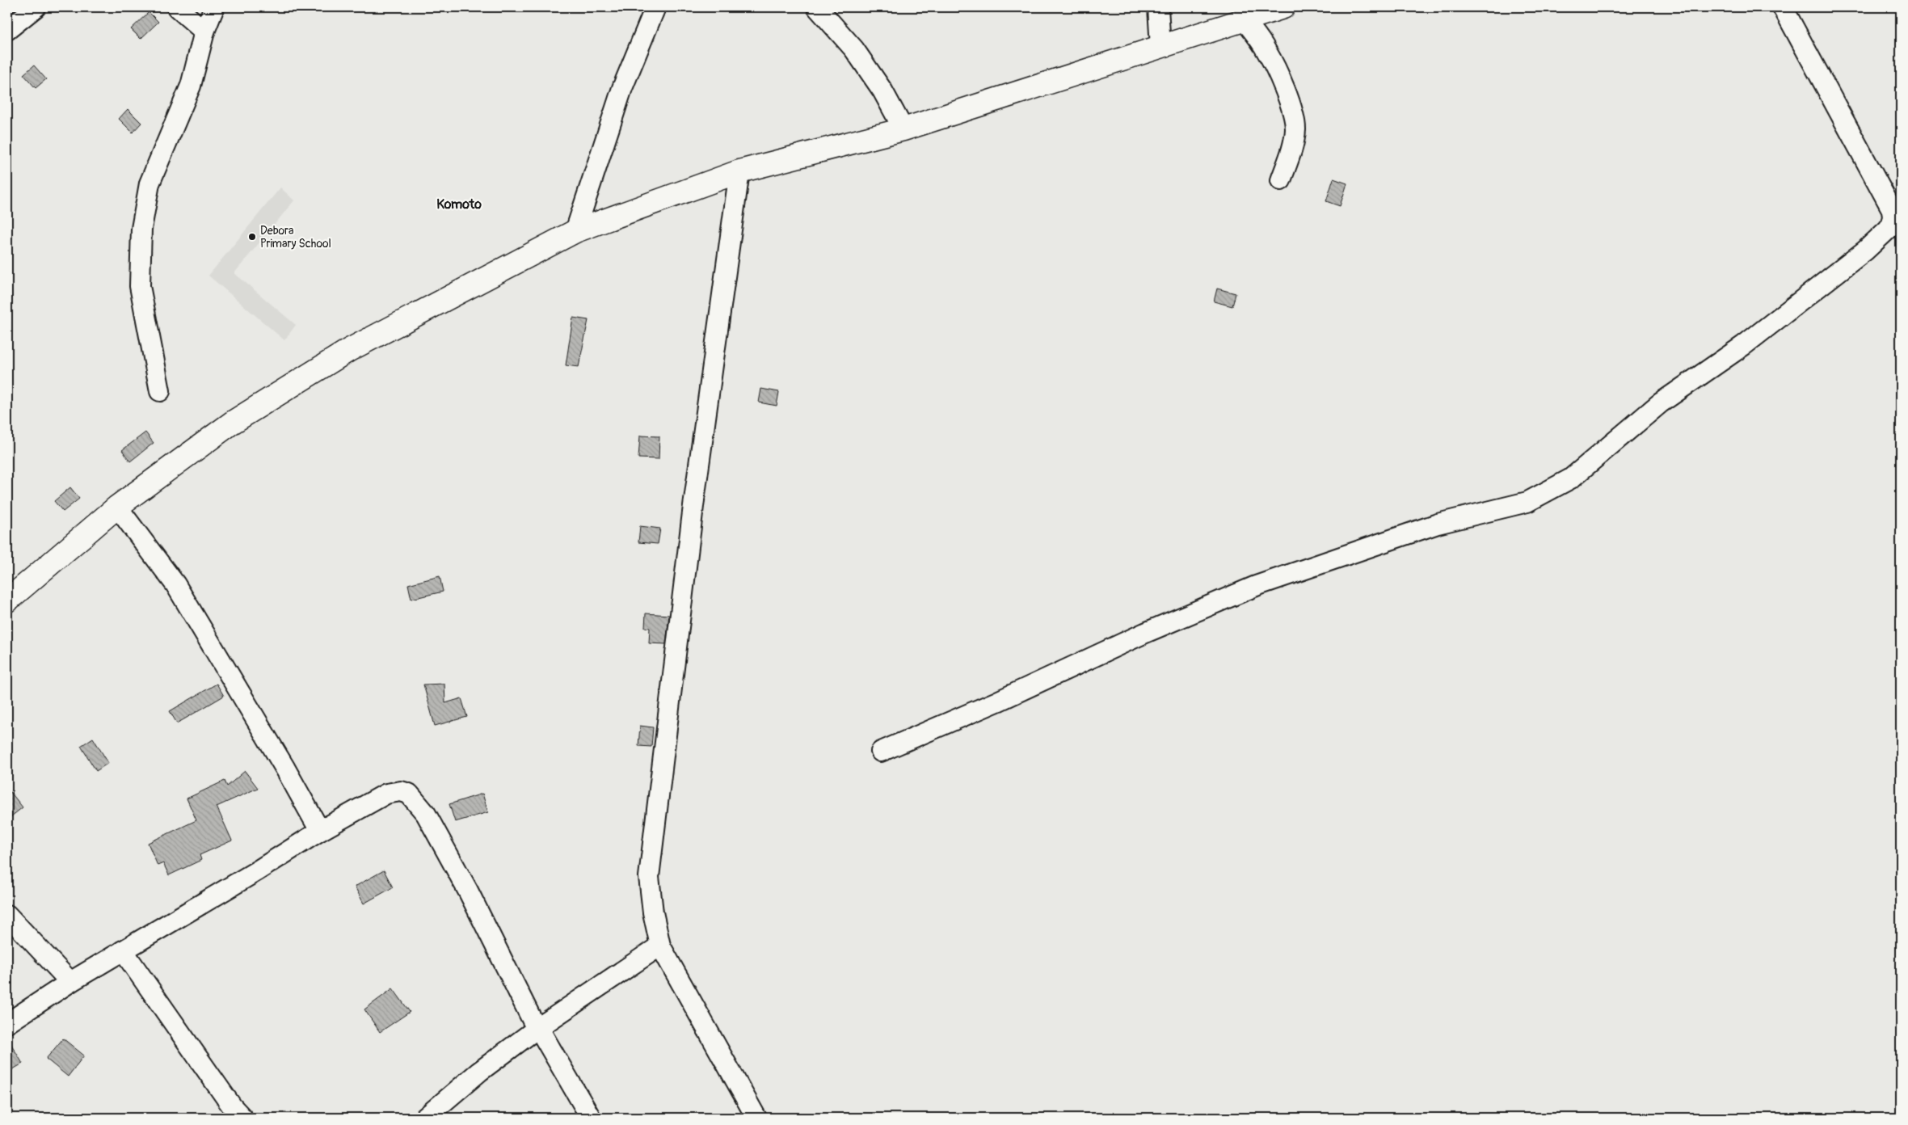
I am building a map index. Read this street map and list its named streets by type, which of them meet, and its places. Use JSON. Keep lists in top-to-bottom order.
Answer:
{
  "districts": ["Komoto"],
  "places": ["Debora Primary School"]
}
